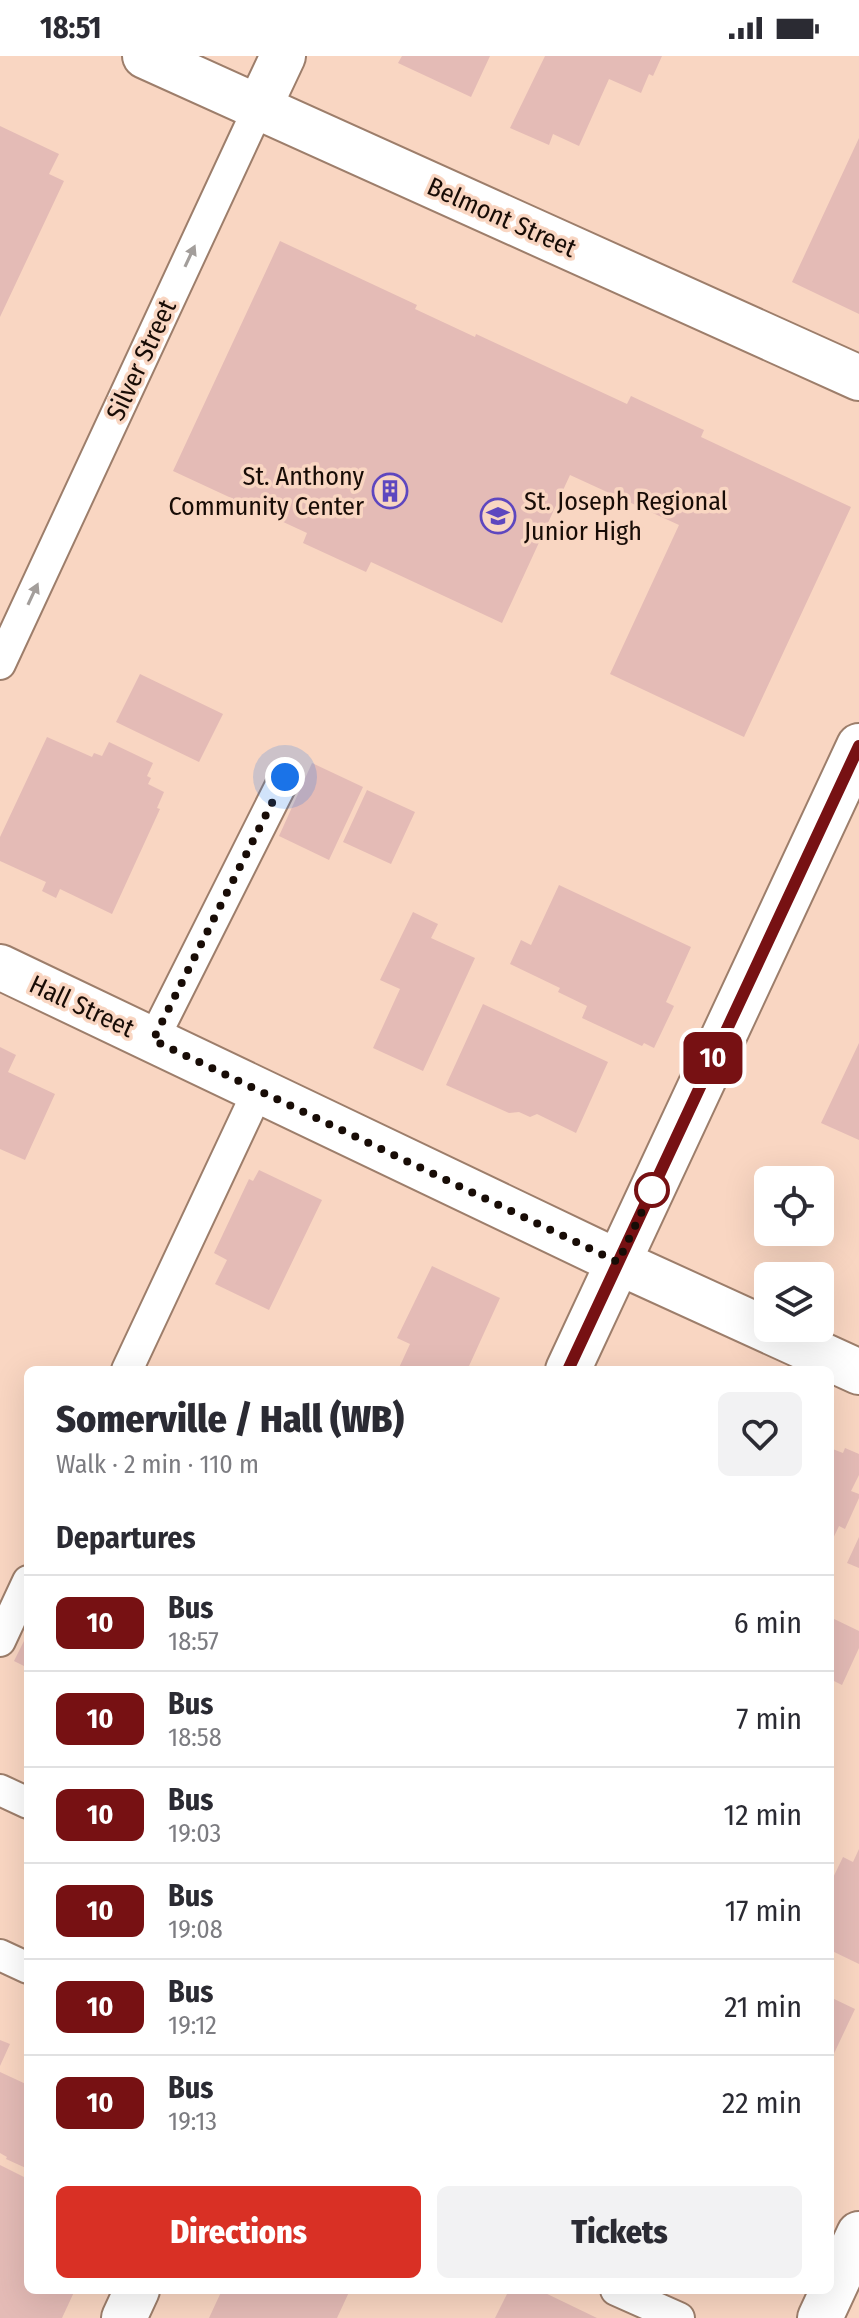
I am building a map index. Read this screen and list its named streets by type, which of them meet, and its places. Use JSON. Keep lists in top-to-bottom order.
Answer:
{
  "streets": {
    "street": ["Belmont Street", "Silver Street", "Hall Street"]
  },
  "crossings": [
    ["Belmont Street", "Silver Street"]
  ],
  "one_way": ["Silver Street"],
  "places": {
    "building": ["St. Anthony Community Center"],
    "school or university": ["St. Joseph Regional Junior High"]
  },
  "lines": ["bus line 10"],
  "page": {
    "status": "18:51",
    "on_map": "10",
    "heading": [
      ["Somerville / Hall (WB)", "Walk · 2 min · 110 m"],
      "Departures"
    ],
    "list": [
      {
        "mark": "10",
        "name": "Bus",
        "note": "18:57",
        "value": "6 min"
      },
      {
        "mark": "10",
        "name": "Bus",
        "note": "18:58",
        "value": "7 min"
      },
      {
        "mark": "10",
        "name": "Bus",
        "note": "19:03",
        "value": "12 min"
      },
      {
        "mark": "10",
        "name": "Bus",
        "note": "19:08",
        "value": "17 min"
      },
      {
        "mark": "10",
        "name": "Bus",
        "note": "19:12",
        "value": "21 min"
      },
      {
        "mark": "10",
        "name": "Bus",
        "note": "19:13",
        "value": "22 min"
      }
    ],
    "buttons": ["Directions", "Tickets"]
  }
}
